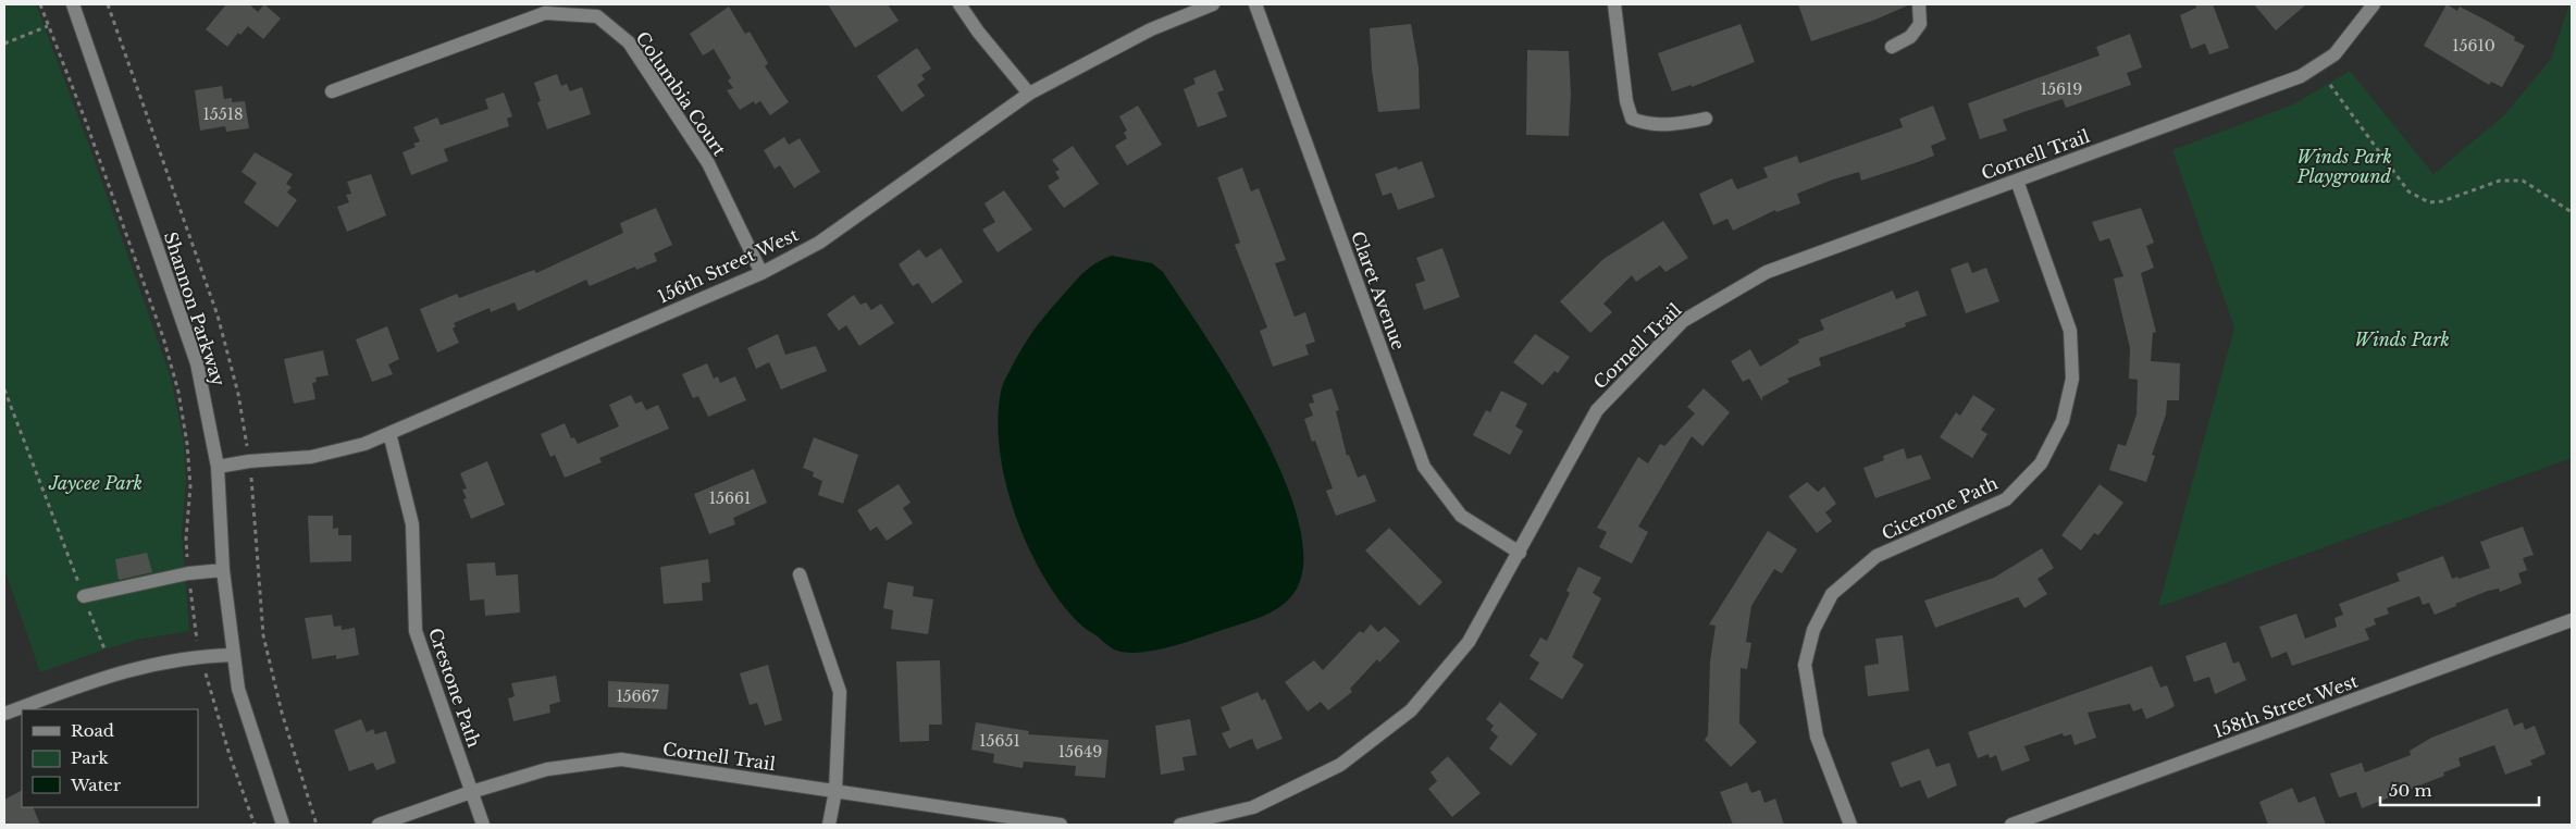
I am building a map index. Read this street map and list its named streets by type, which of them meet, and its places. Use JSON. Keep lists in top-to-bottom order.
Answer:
{
  "streets": {
    "street": [
      "Columbia Court",
      "Cornell Trail",
      "156th Street West",
      "Claret Avenue",
      "Shannon Parkway",
      "Cicerone Path",
      "Crestone Path",
      "158th Street West"
    ]
  },
  "crossings": [
    ["Columbia Court", "156th Street West"],
    ["Cornell Trail", "Claret Avenue"],
    ["Cornell Trail", "Cicerone Path"],
    ["Cornell Trail", "Crestone Path"],
    ["156th Street West", "Shannon Parkway"],
    ["156th Street West", "Crestone Path"]
  ],
  "parks": ["Winds Park Playground", "Winds Park", "Jaycee Park"],
  "house_numbers": [
    "15610",
    "15619",
    "15518",
    "15661",
    "15667",
    "15651",
    "15649"
  ],
  "legend": ["Road", "Park", "Water"],
  "scale_bar": "50 m"
}
